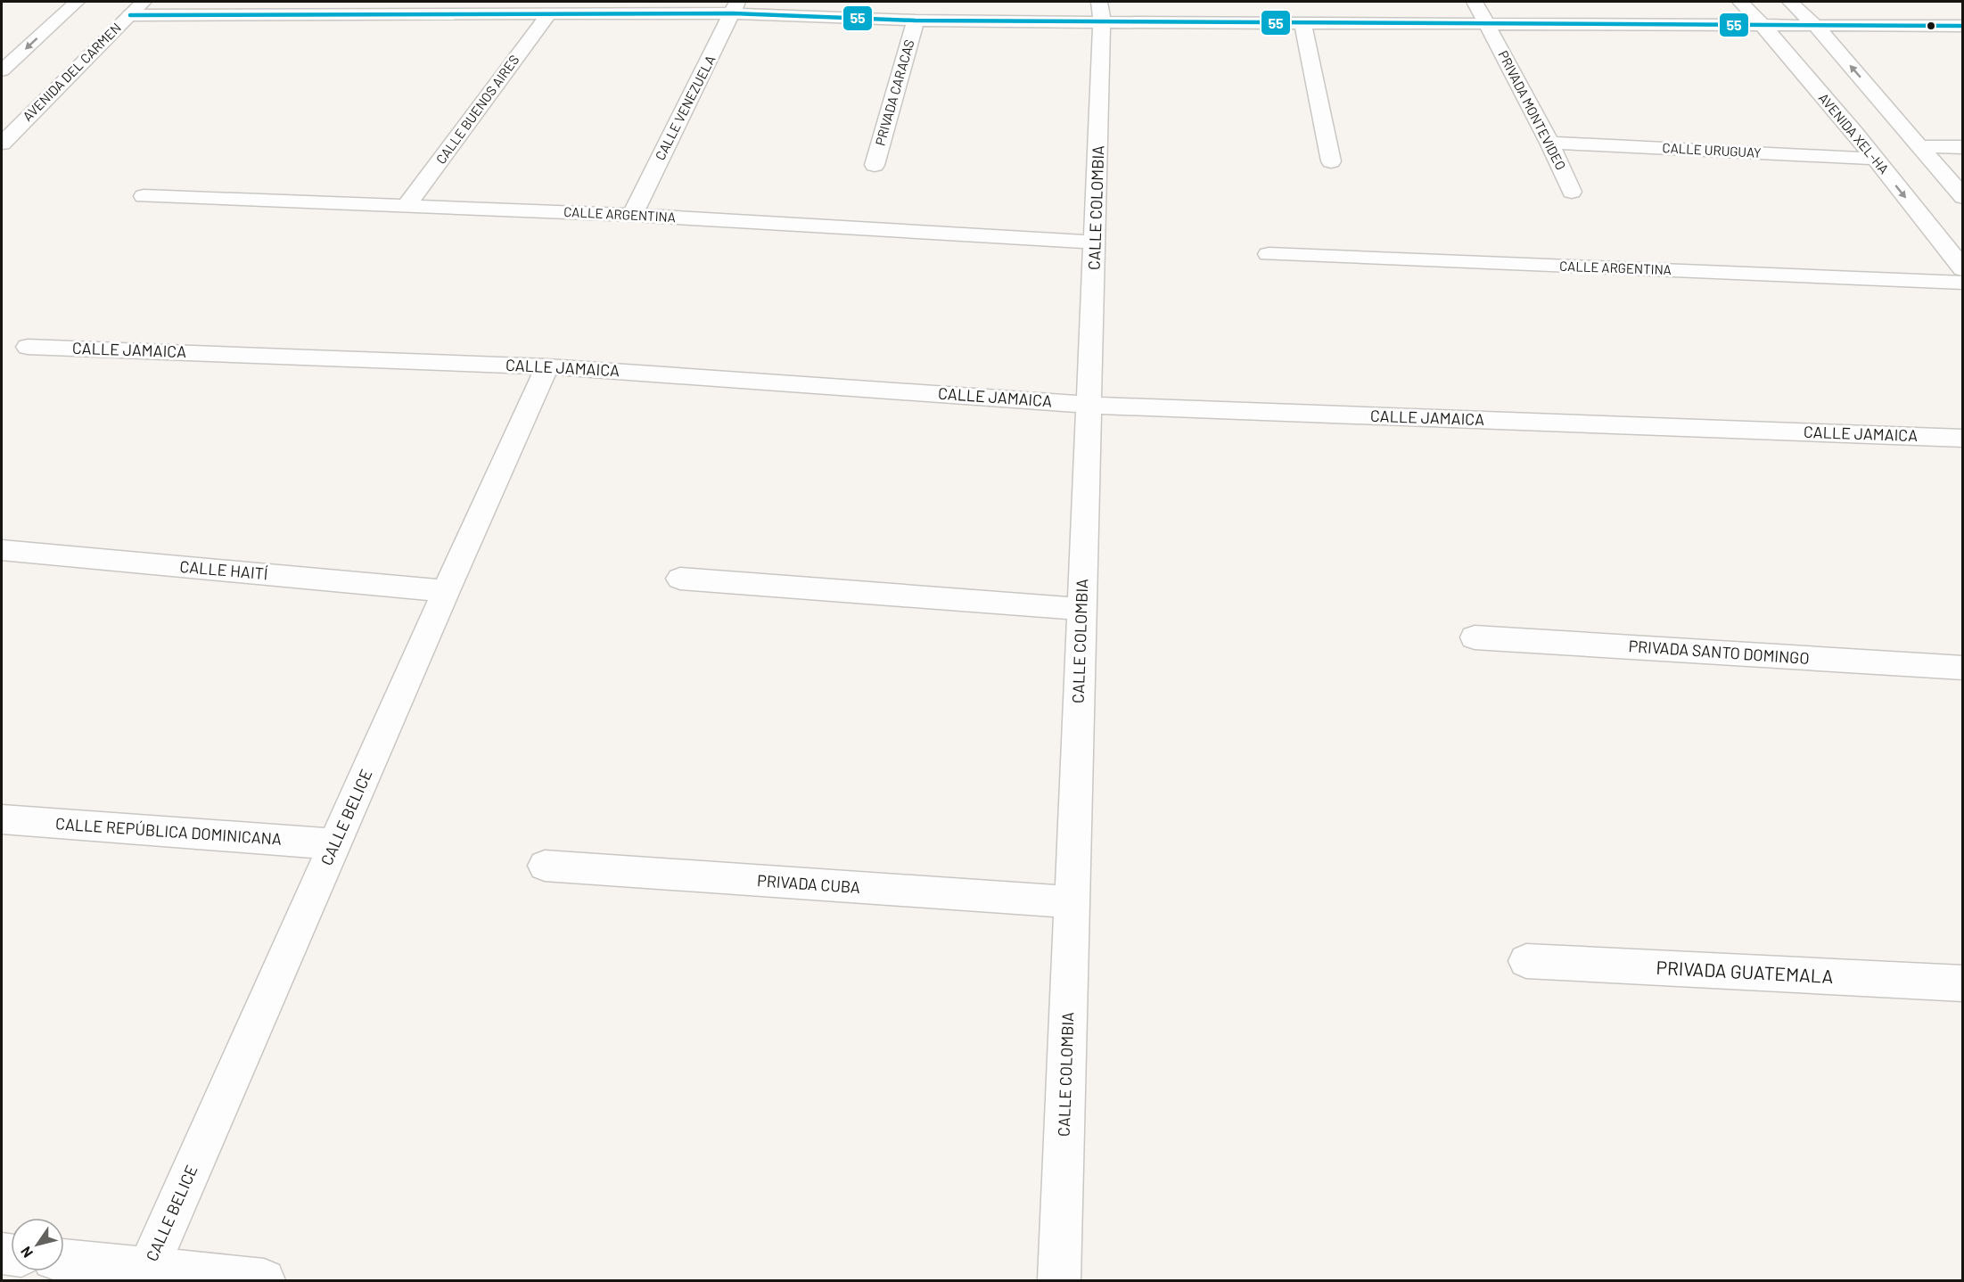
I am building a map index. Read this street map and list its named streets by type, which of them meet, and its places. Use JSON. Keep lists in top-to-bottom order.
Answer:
{
  "streets": {
    "street": [
      "AVENIDA DEL CARMEN",
      "PRIVADA CARACAS",
      "CALLE VENEZUELA",
      "CALLE BUENOS AIRES",
      "PRIVADA MONTEVIDEO",
      "AVENIDA XEL-HA",
      "CALLE URUGUAY",
      "CALLE COLOMBIA",
      "CALLE ARGENTINA",
      "CALLE JAMAICA",
      "CALLE HAITÍ",
      "PRIVADA SANTO DOMINGO",
      "CALLE BELICE",
      "CALLE REPÚBLICA DOMINICANA",
      "PRIVADA CUBA",
      "PRIVADA GUATEMALA"
    ]
  },
  "crossings": [
    ["AVENIDA DEL CARMEN", "PRIVADA CARACAS"],
    ["AVENIDA DEL CARMEN", "CALLE VENEZUELA"],
    ["AVENIDA DEL CARMEN", "CALLE BUENOS AIRES"],
    ["AVENIDA DEL CARMEN", "PRIVADA MONTEVIDEO"],
    ["AVENIDA DEL CARMEN", "AVENIDA XEL-HA"],
    ["AVENIDA DEL CARMEN", "CALLE COLOMBIA"],
    ["CALLE VENEZUELA", "CALLE ARGENTINA"],
    ["CALLE BUENOS AIRES", "CALLE ARGENTINA"],
    ["PRIVADA MONTEVIDEO", "CALLE URUGUAY"],
    ["AVENIDA XEL-HA", "CALLE URUGUAY"],
    ["CALLE COLOMBIA", "CALLE ARGENTINA"],
    ["CALLE COLOMBIA", "CALLE JAMAICA"],
    ["CALLE COLOMBIA", "PRIVADA CUBA"],
    ["CALLE JAMAICA", "CALLE BELICE"],
    ["CALLE HAITÍ", "CALLE BELICE"],
    ["CALLE BELICE", "CALLE REPÚBLICA DOMINICANA"]
  ],
  "lines": ["transit line 55"],
  "north": "bottom left"
}
